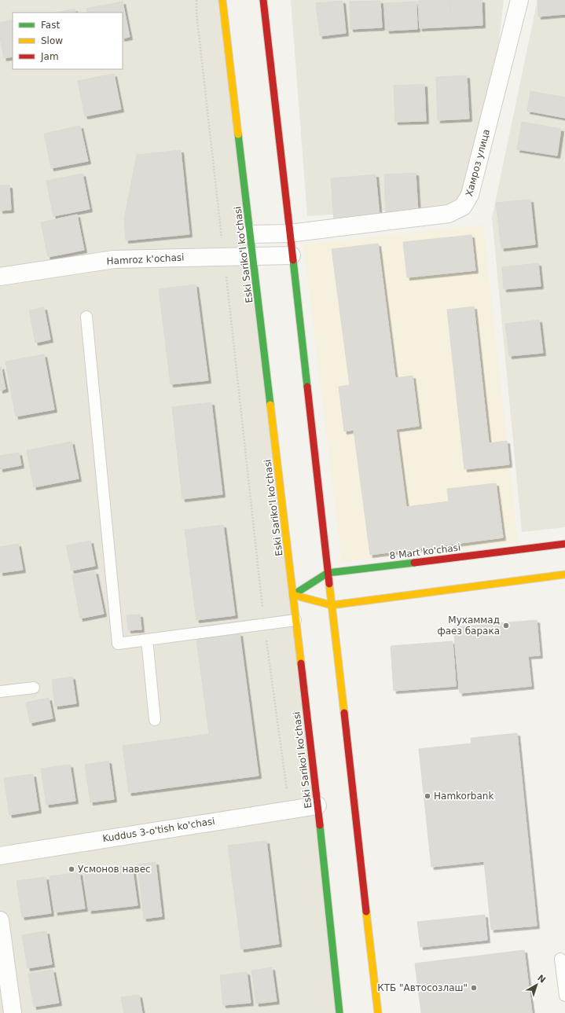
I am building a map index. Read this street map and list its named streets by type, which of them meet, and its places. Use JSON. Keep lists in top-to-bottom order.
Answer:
{
  "streets": {
    "main road": ["Eski Sariko'l ko'chasi", "8 Mart ko'chasi"],
    "street": ["Хамроз улица", "Hamroz k'ochasi", "Kuddus 3-o'tish ko'chasi"]
  },
  "crossings": [
    ["Хамроз улица", "Eski Sariko'l ko'chasi"],
    ["Eski Sariko'l ko'chasi", "Hamroz k'ochasi"],
    ["Eski Sariko'l ko'chasi", "8 Mart ko'chasi"],
    ["Eski Sariko'l ko'chasi", "Kuddus 3-o'tish ko'chasi"]
  ],
  "places": [
    "Мухаммад фаез барака",
    "Hamkorbank",
    "Усмонов навес",
    "КТБ \"Автосозлаш\""
  ],
  "legend": ["Fast", "Slow", "Jam"],
  "north": "top right"
}
